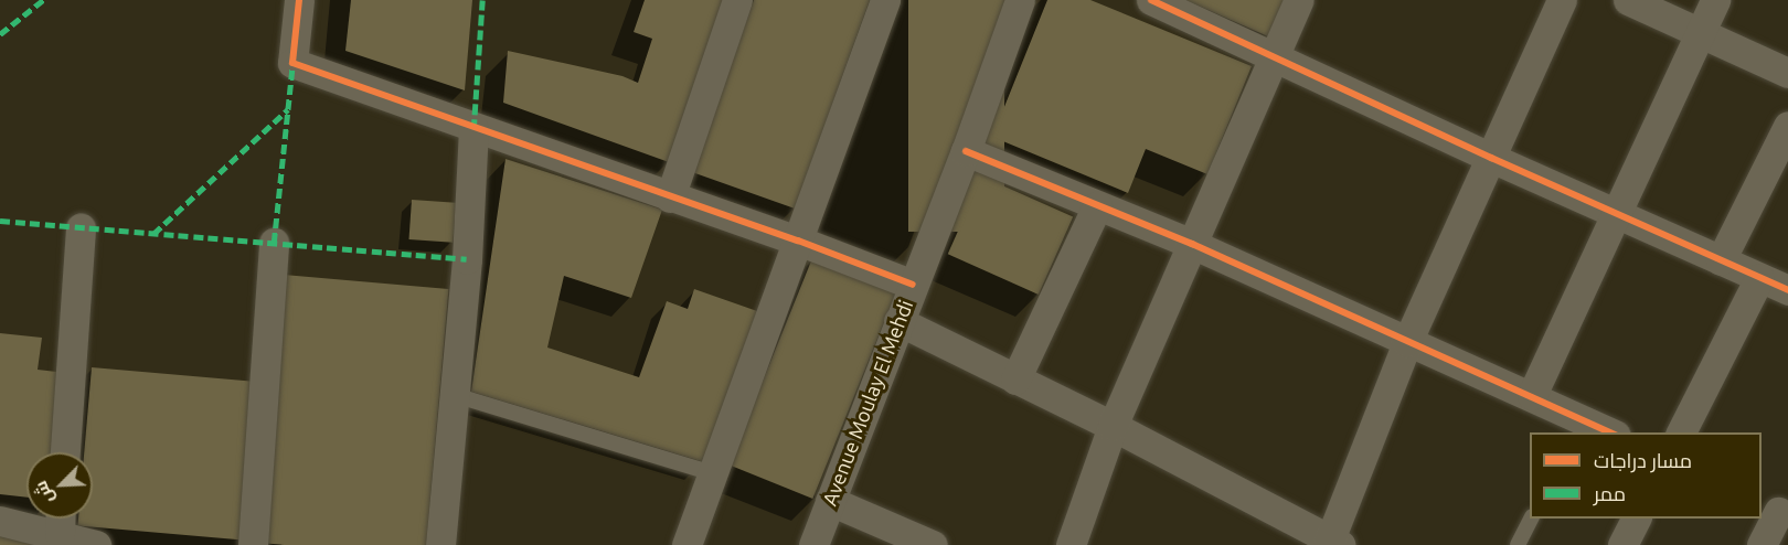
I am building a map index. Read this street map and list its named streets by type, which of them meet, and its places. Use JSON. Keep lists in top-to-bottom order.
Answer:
{
  "streets": {
    "street": ["Avenue Moulay El Mehdi"]
  },
  "legend": ["مسار دراجات", "ممر"],
  "north": "bottom left"
}
